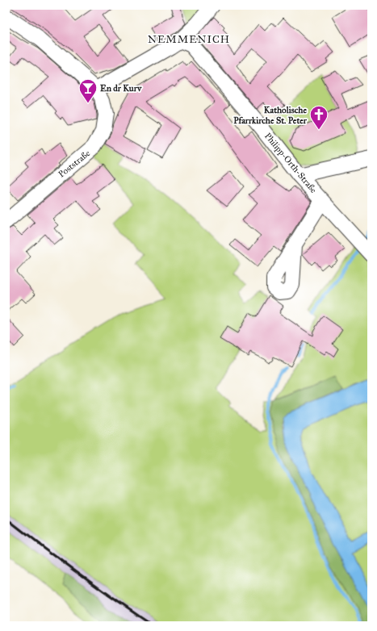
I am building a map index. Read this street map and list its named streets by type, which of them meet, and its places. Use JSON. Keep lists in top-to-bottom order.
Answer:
{
  "streets": {
    "street": ["Philipp-Orth-Straße", "Poststraße"]
  },
  "districts": ["NEMMENICH"],
  "places": {
    "bar": ["En dr Kurv"],
    "church": ["Katholische Pfarrkirche St. Peter"]
  }
}
